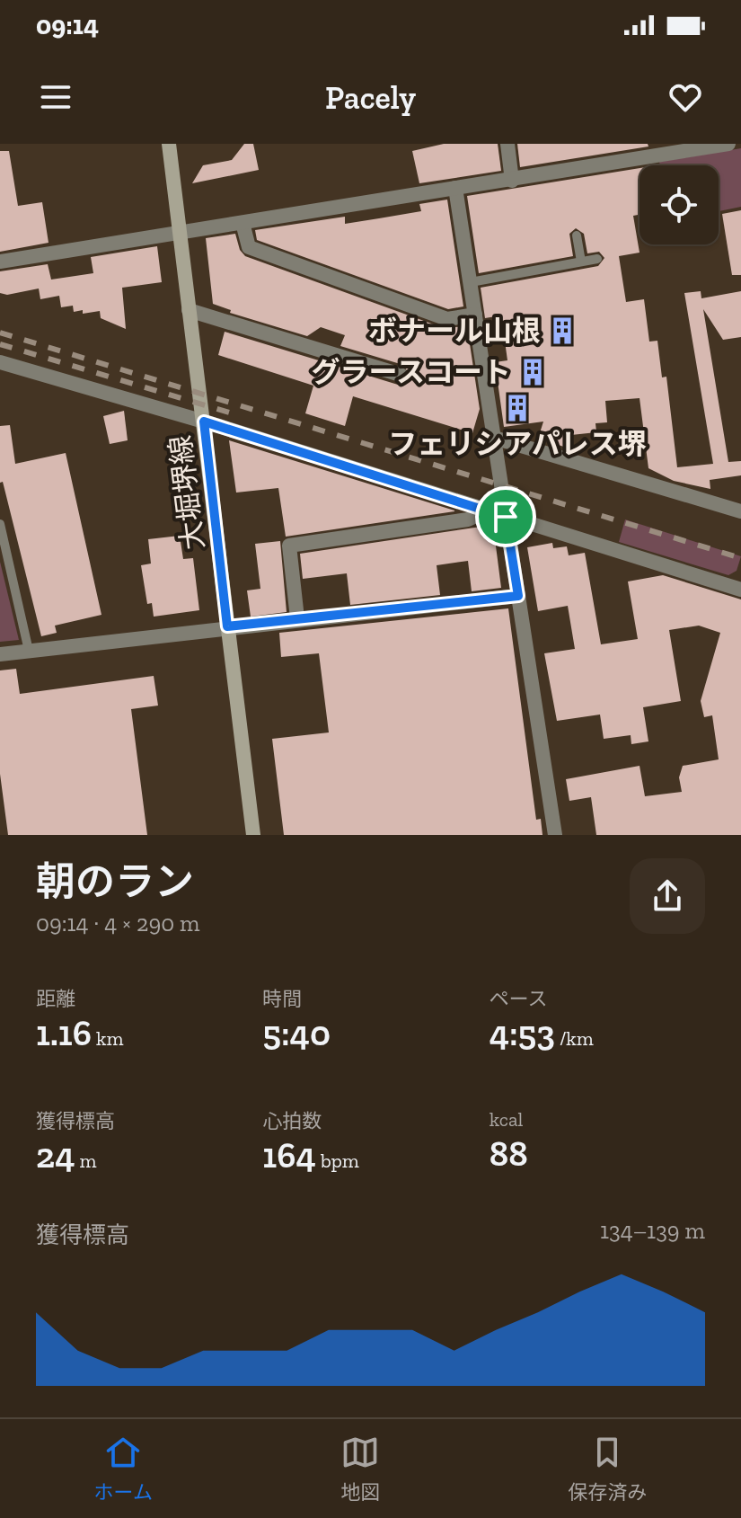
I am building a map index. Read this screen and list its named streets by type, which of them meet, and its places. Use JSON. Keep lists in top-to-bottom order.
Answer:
{
  "streets": {
    "main road": ["大堀堺線"]
  },
  "places": {
    "building": ["ボナール山根", "グラースコート", "フェリシアパレス堺"]
  },
  "page": {
    "status": "09:14",
    "header": "Pacely",
    "heading": ["朝のラン", "09:14 · 4 × 290 m"],
    "stats": [
      ["距離", "1.16 km"],
      ["時間", "5:40"],
      ["ペース", "4:53 /km"],
      ["獲得標高", "24 m"],
      ["心拍数", "164 bpm"],
      ["kcal", "88"]
    ],
    "chart": ["獲得標高", "134–139 m"],
    "tabs": ["ホーム", "地図", "保存済み"]
  }
}
